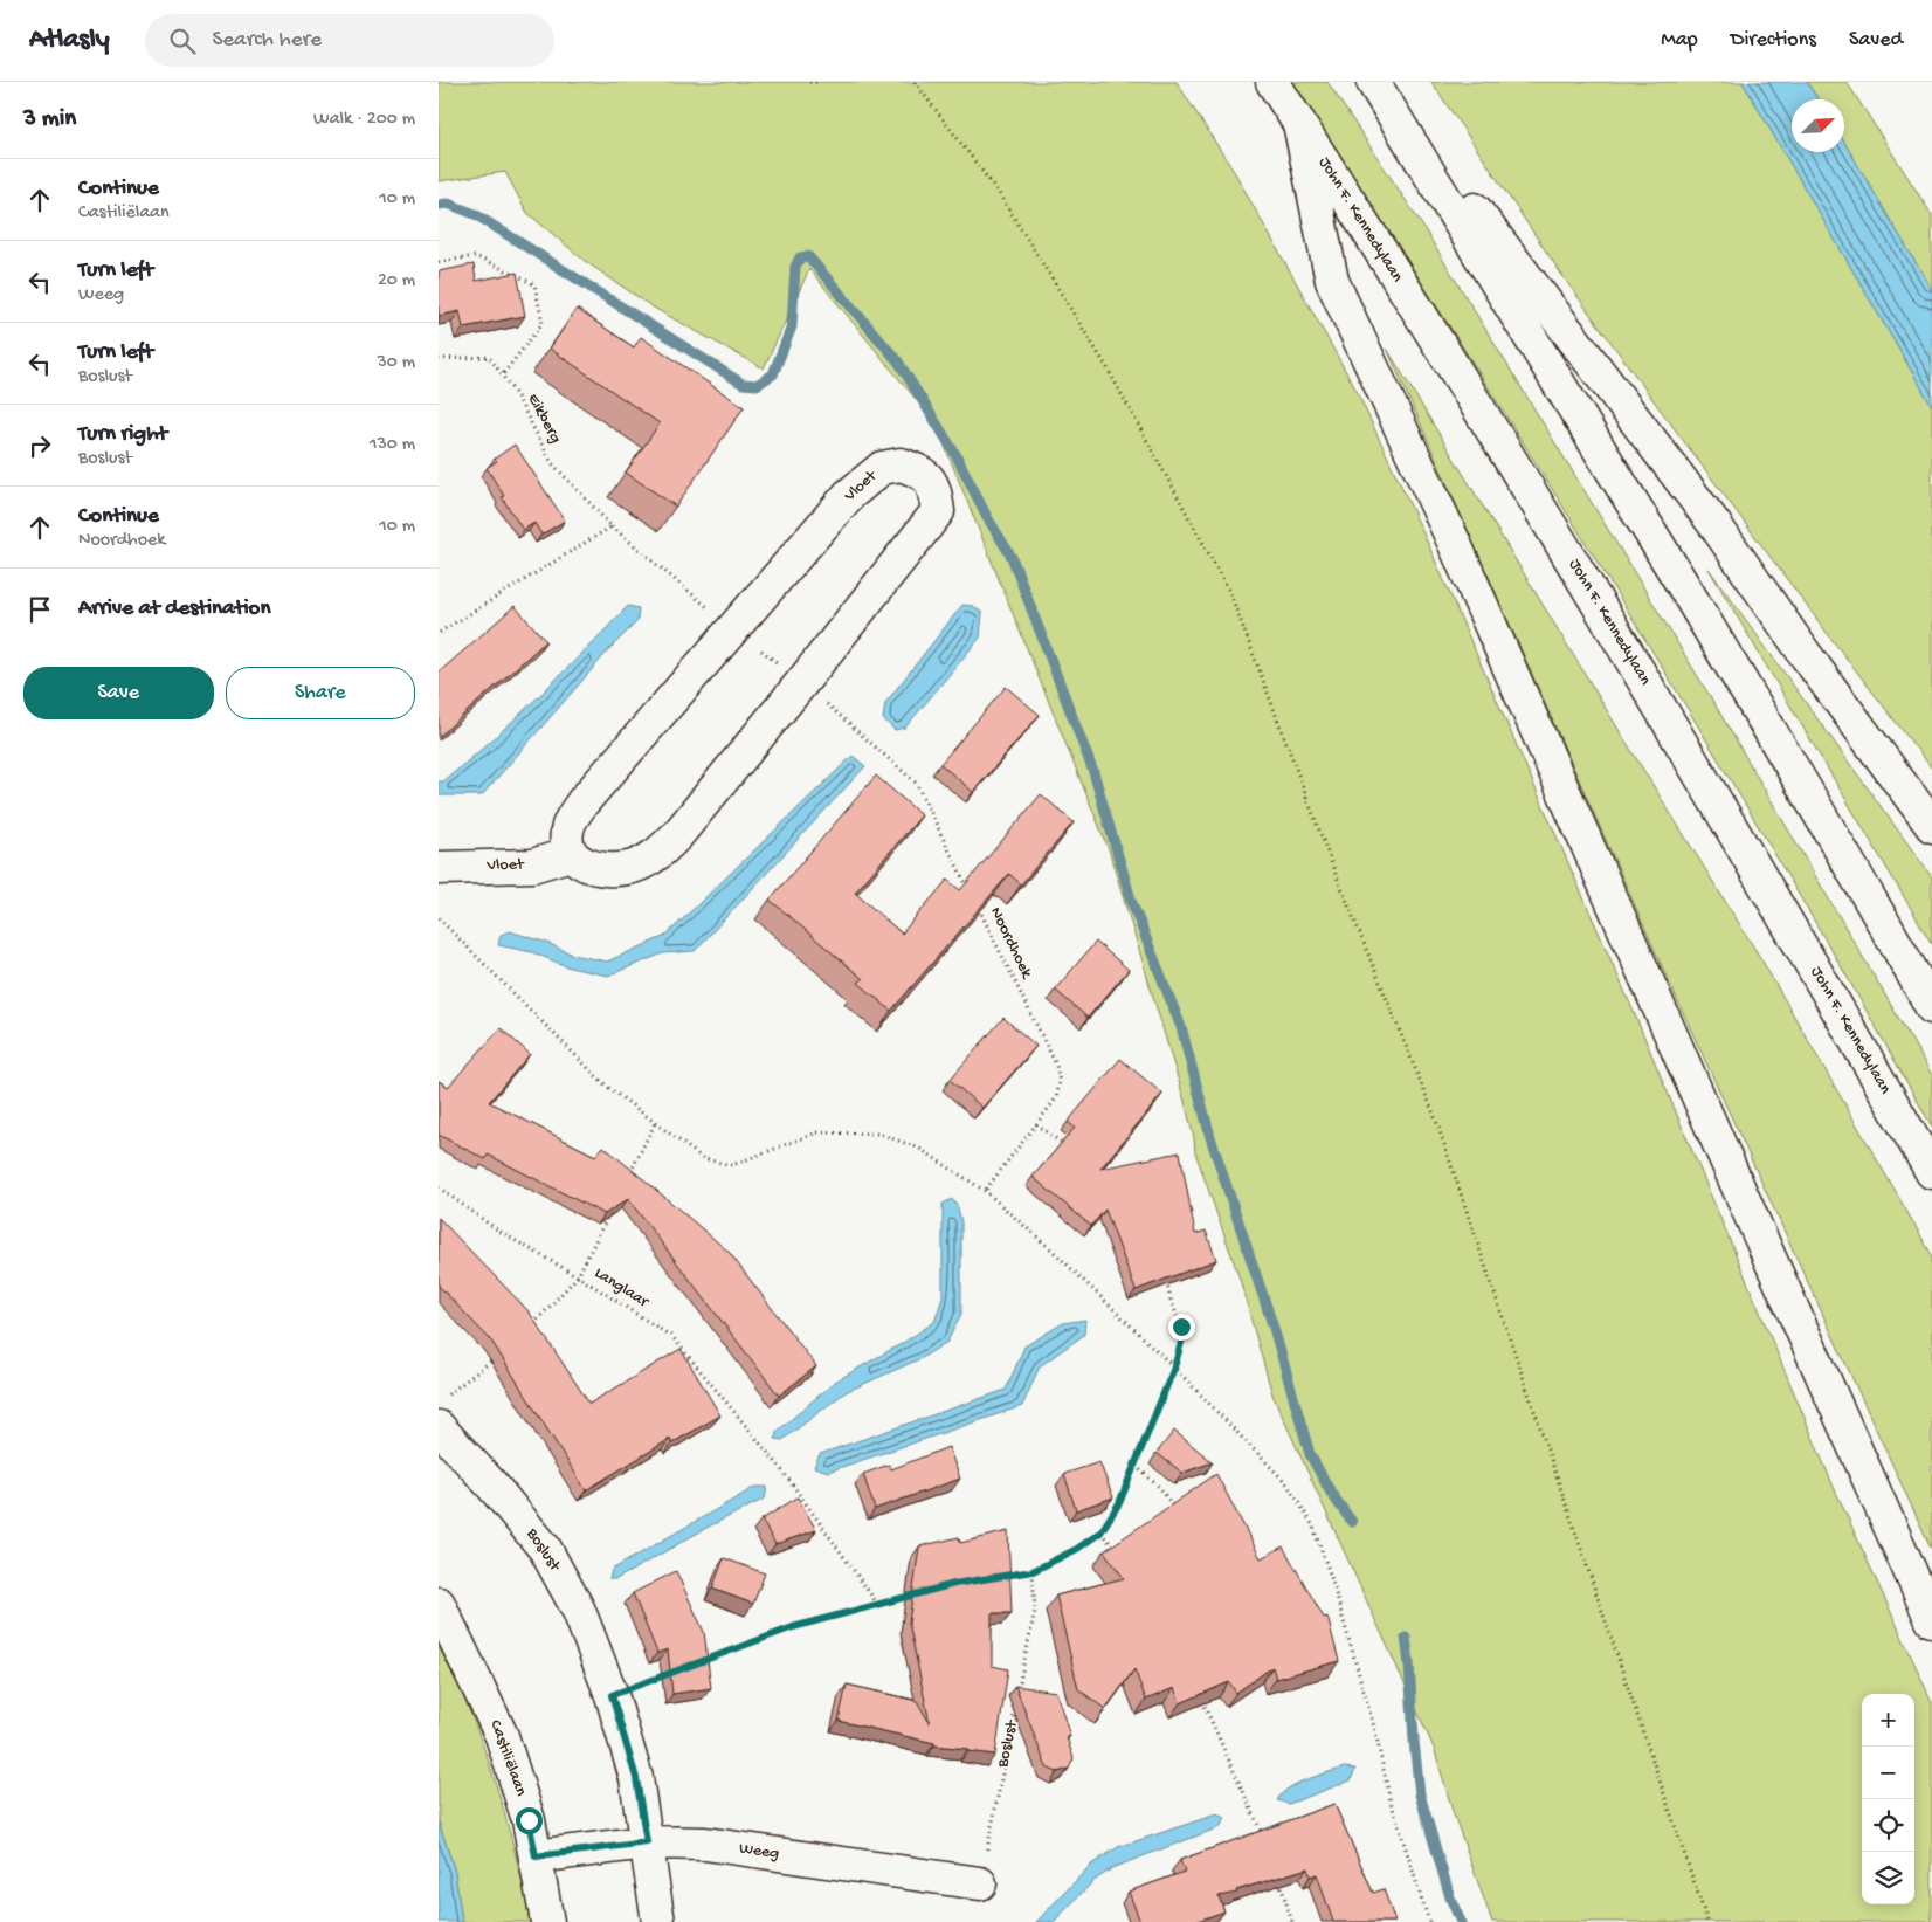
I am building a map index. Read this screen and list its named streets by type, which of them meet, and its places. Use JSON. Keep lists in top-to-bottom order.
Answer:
{
  "streets": {
    "main road": [
      "John F. Kennedylaan",
      "Vloet",
      "Boslust",
      "Castiliëlaan",
      "Weeg"
    ],
    "path": ["Eikberg", "Noordhoek", "Langlaar"]
  },
  "crossings": [
    ["Eikberg", "Vloet"],
    ["Boslust", "Weeg"],
    ["Castiliëlaan", "Weeg"]
  ],
  "north": "top right",
  "page": {
    "header": "Atlasly",
    "search": "Search here",
    "nav": ["Map", "Directions", "Saved"],
    "heading": ["3 min", "Walk · 200 m"],
    "list": [
      ["Continue", "Castiliëlaan", "10 m"],
      ["Turn left", "Weeg", "20 m"],
      ["Turn left", "Boslust", "30 m"],
      ["Turn right", "Boslust", "130 m"],
      ["Continue", "Noordhoek", "10 m"],
      "Arrive at destination"
    ],
    "buttons": ["Save", "Share"],
    "map_buttons": ["+", "−"]
  }
}
